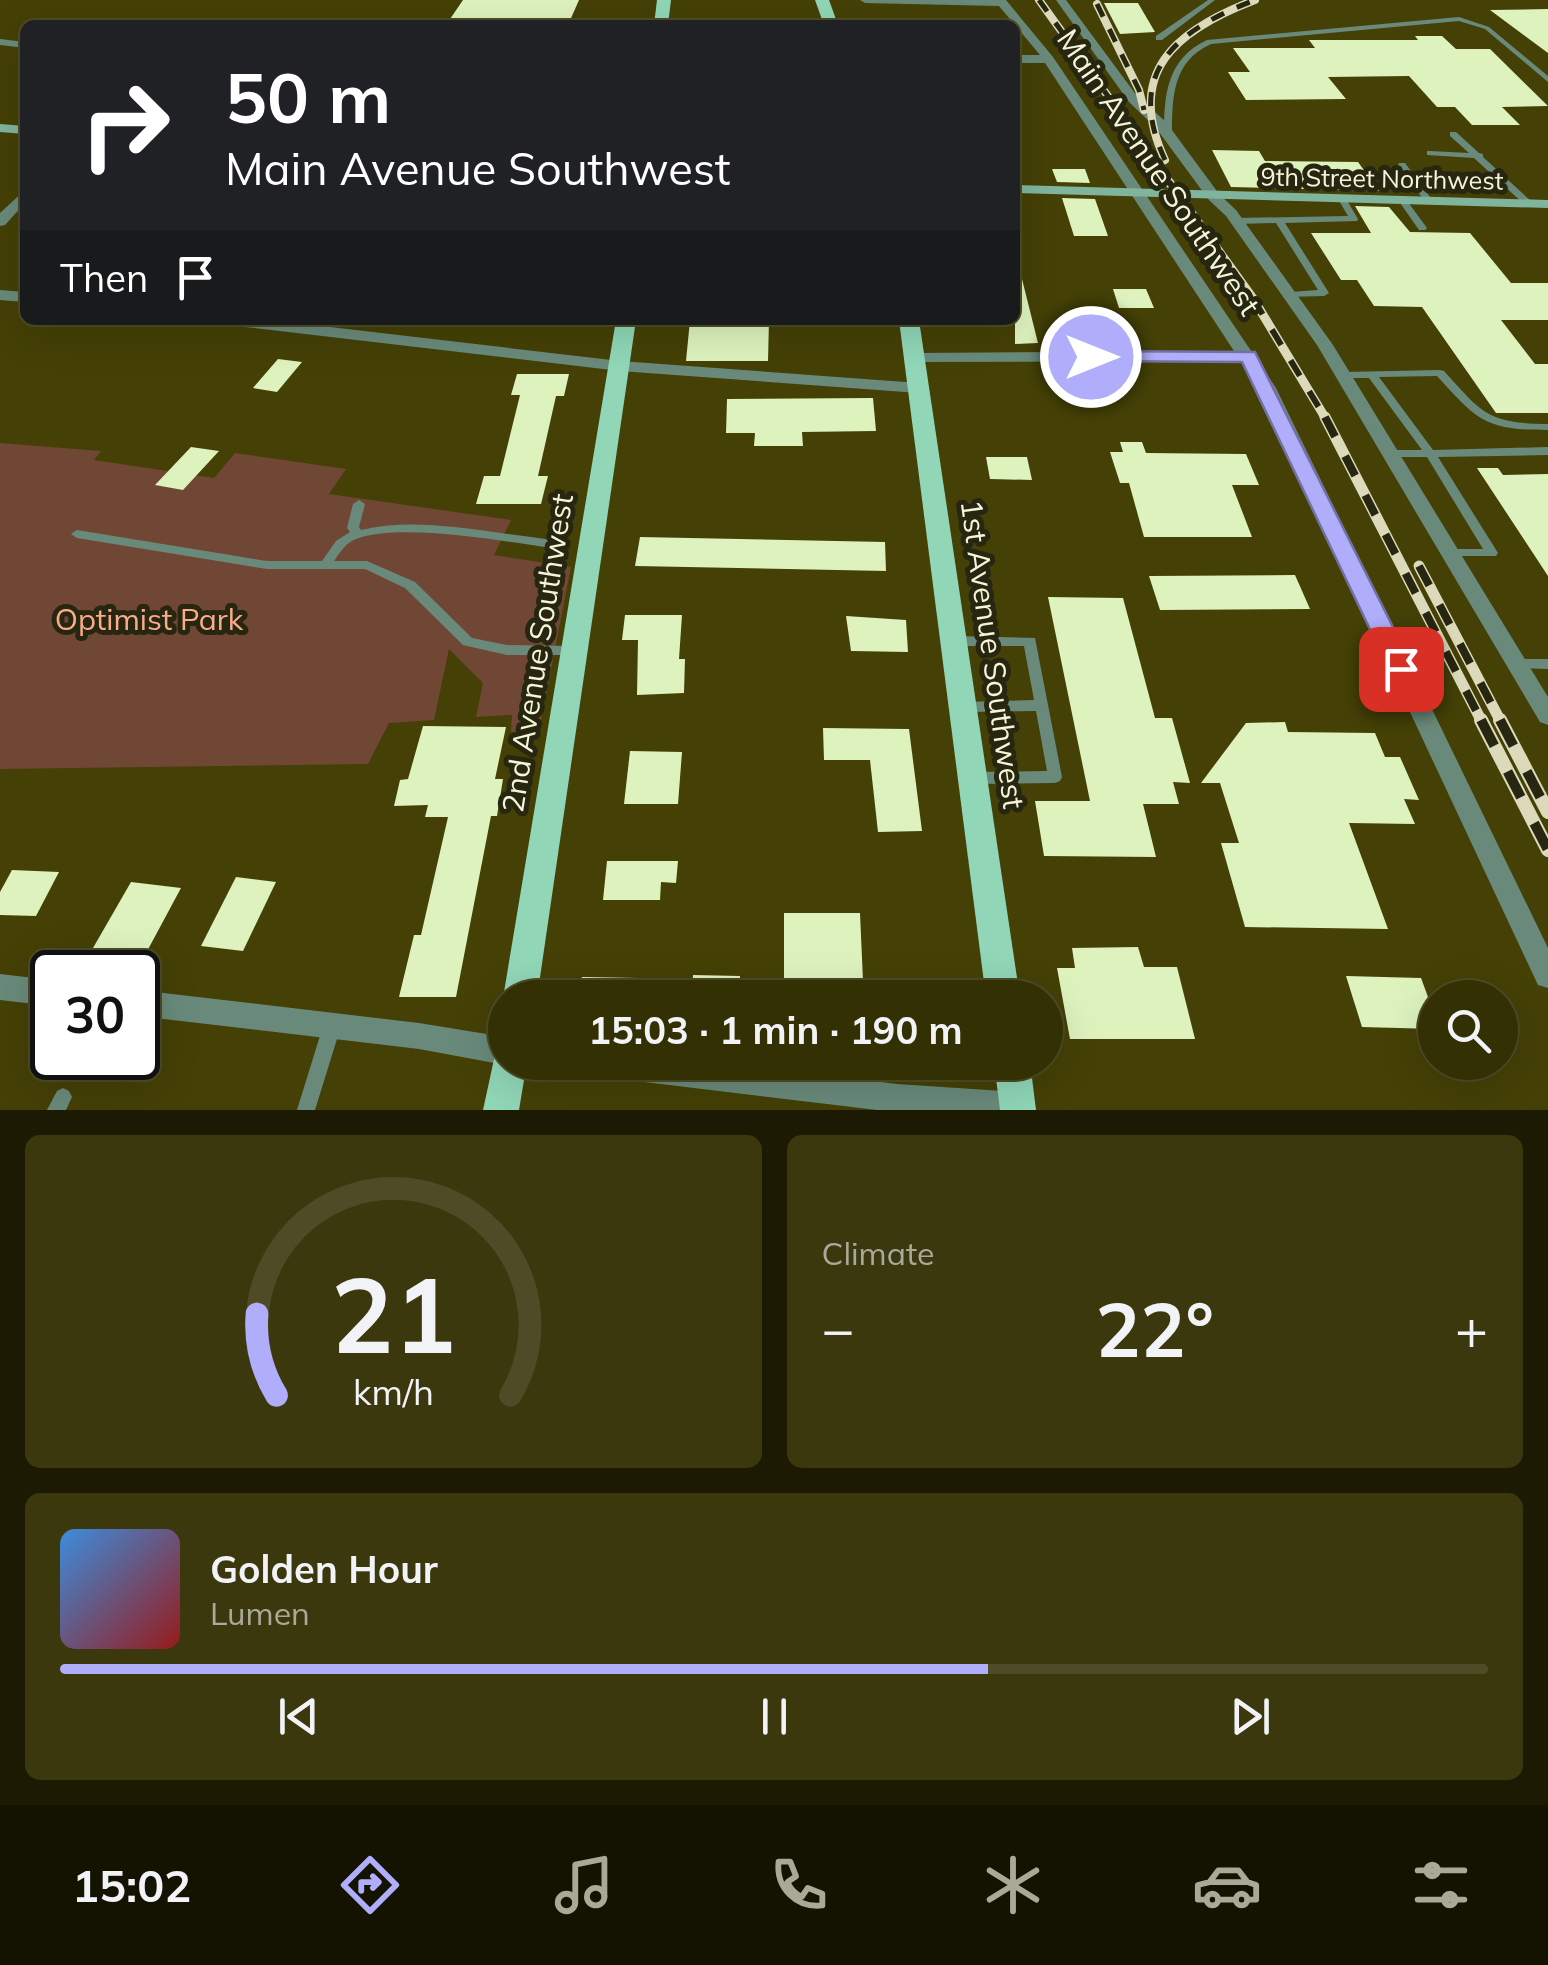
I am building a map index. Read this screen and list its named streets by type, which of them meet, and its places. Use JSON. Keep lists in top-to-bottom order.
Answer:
{
  "streets": {
    "main road": ["2nd Avenue Southwest", "1st Avenue Southwest"],
    "street": ["Main Avenue Southwest", "9th Street Northwest"]
  },
  "crossings": [
    ["Main Avenue Southwest", "9th Street Northwest"]
  ],
  "parks": ["Optimist Park"],
  "page": {
    "turn": ["50 m", "Main Avenue Southwest"],
    "then": "Then",
    "limit": "30",
    "trip": "15:03 · 1 min · 190 m",
    "tile": "Climate",
    "heat": ["−", "22°", "+"],
    "song": ["Golden Hour", "Lumen"],
    "tabs": "15:02",
    "gauge": ["21", "km/h"]
  }
}
